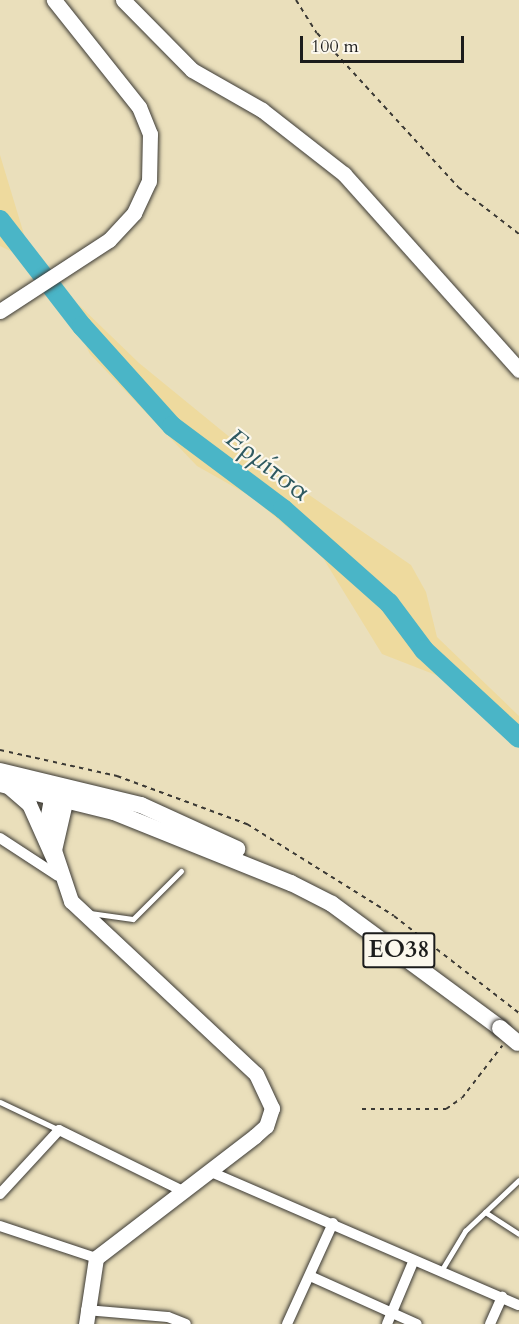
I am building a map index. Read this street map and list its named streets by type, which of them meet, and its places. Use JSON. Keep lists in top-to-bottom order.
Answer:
{
  "streets": {
    "main road": ["ΕΟ38"]
  },
  "water": ["Ερμίτσα"],
  "scale_bar": "100 m"
}
